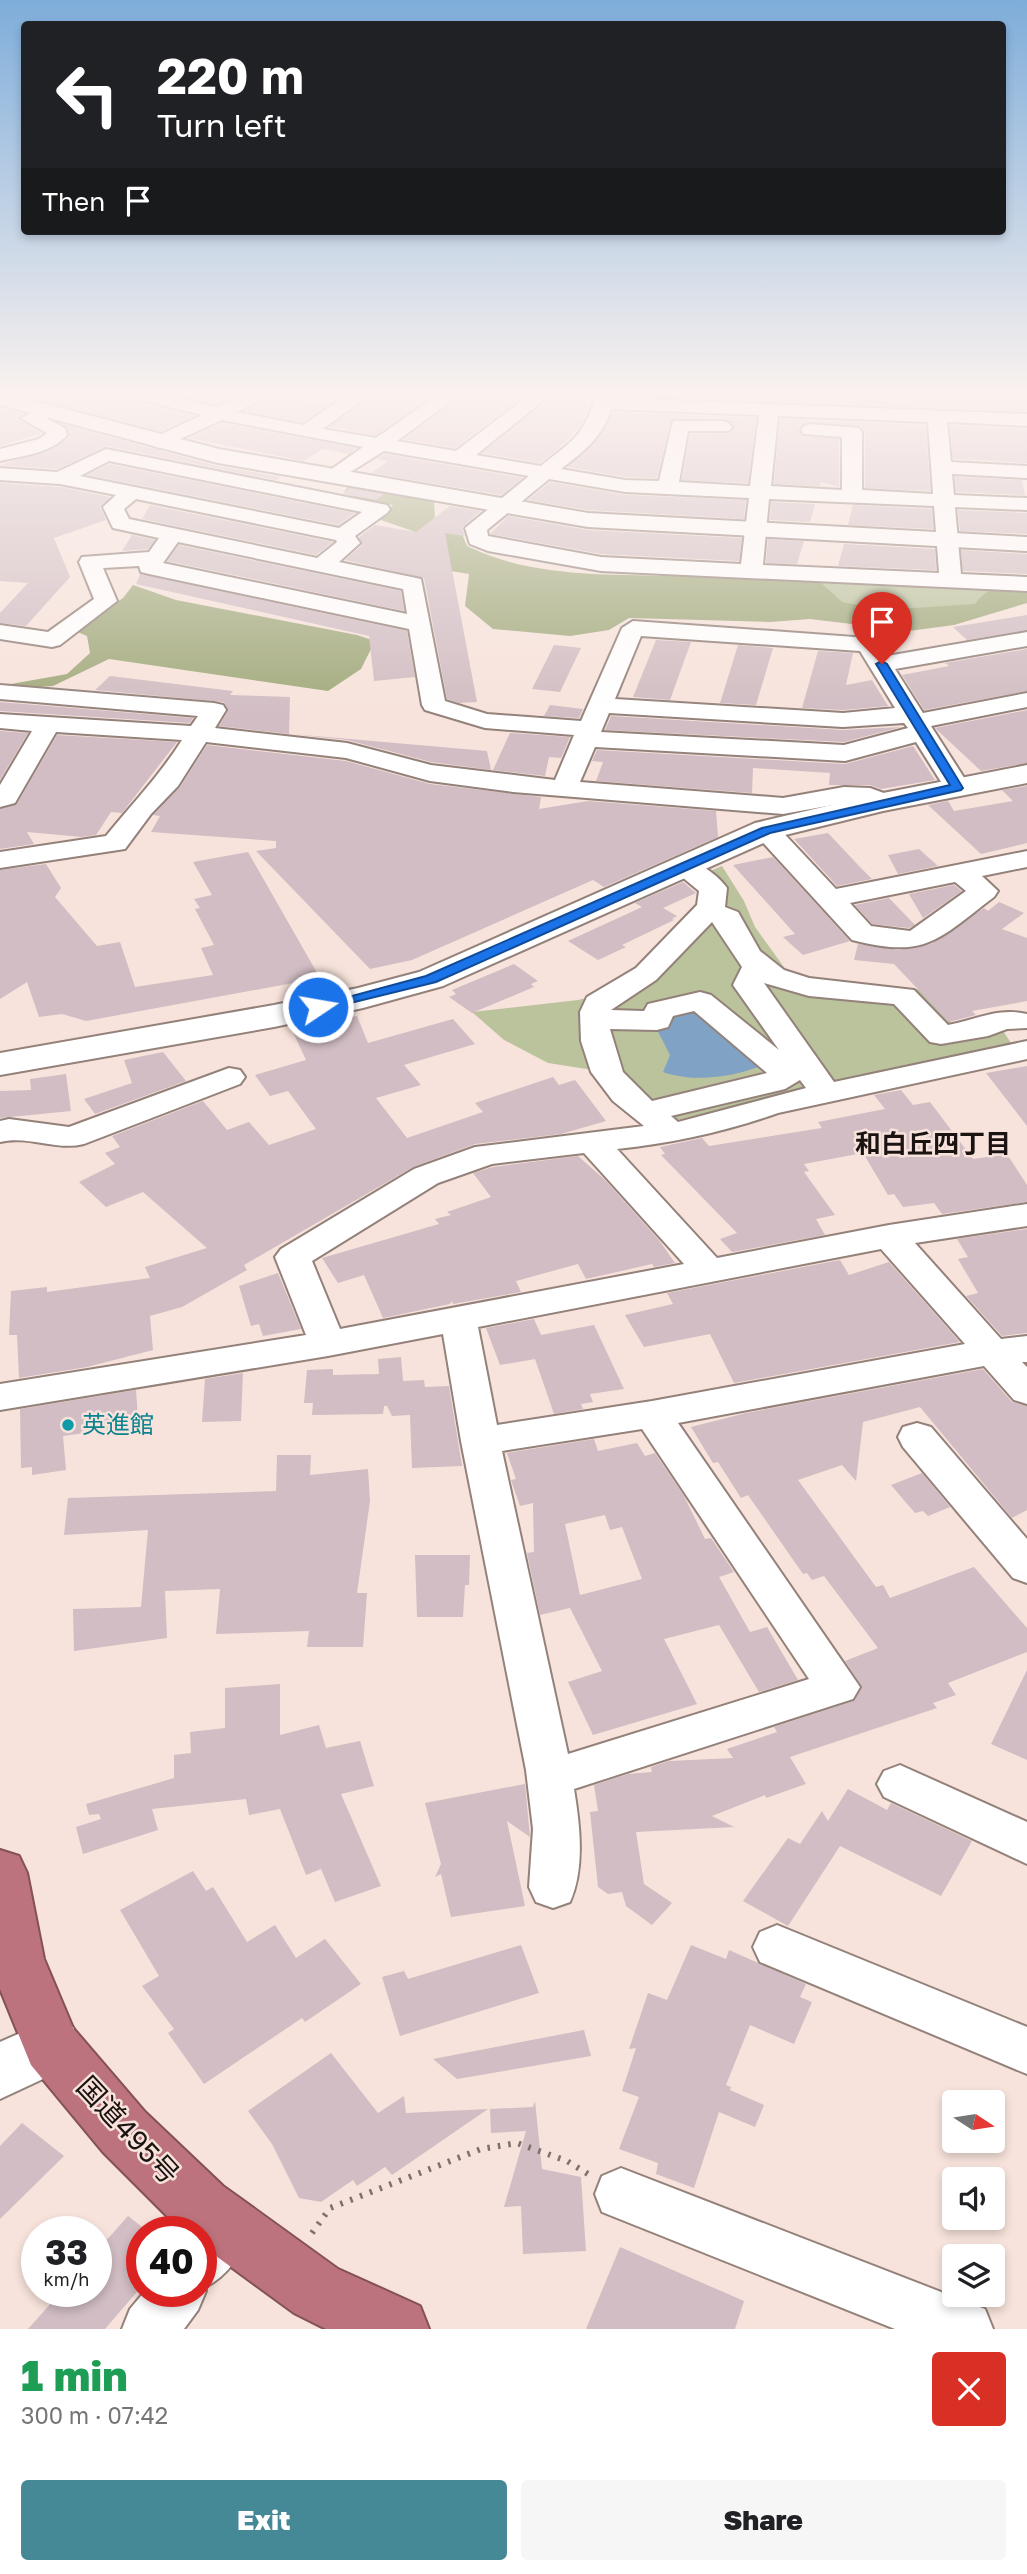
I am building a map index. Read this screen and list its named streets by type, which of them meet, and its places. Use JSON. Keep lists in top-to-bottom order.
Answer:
{
  "streets": {
    "highway": ["国道495号"]
  },
  "districts": ["和白丘四丁目"],
  "places": ["英進館"],
  "north": "right",
  "page": {
    "turn": ["220 m", "Turn left"],
    "then": "Then",
    "speed": "33 km/h",
    "limit": "40",
    "heading": ["1 min", "300 m · 07:42"],
    "buttons": ["Exit", "Share"]
  }
}
